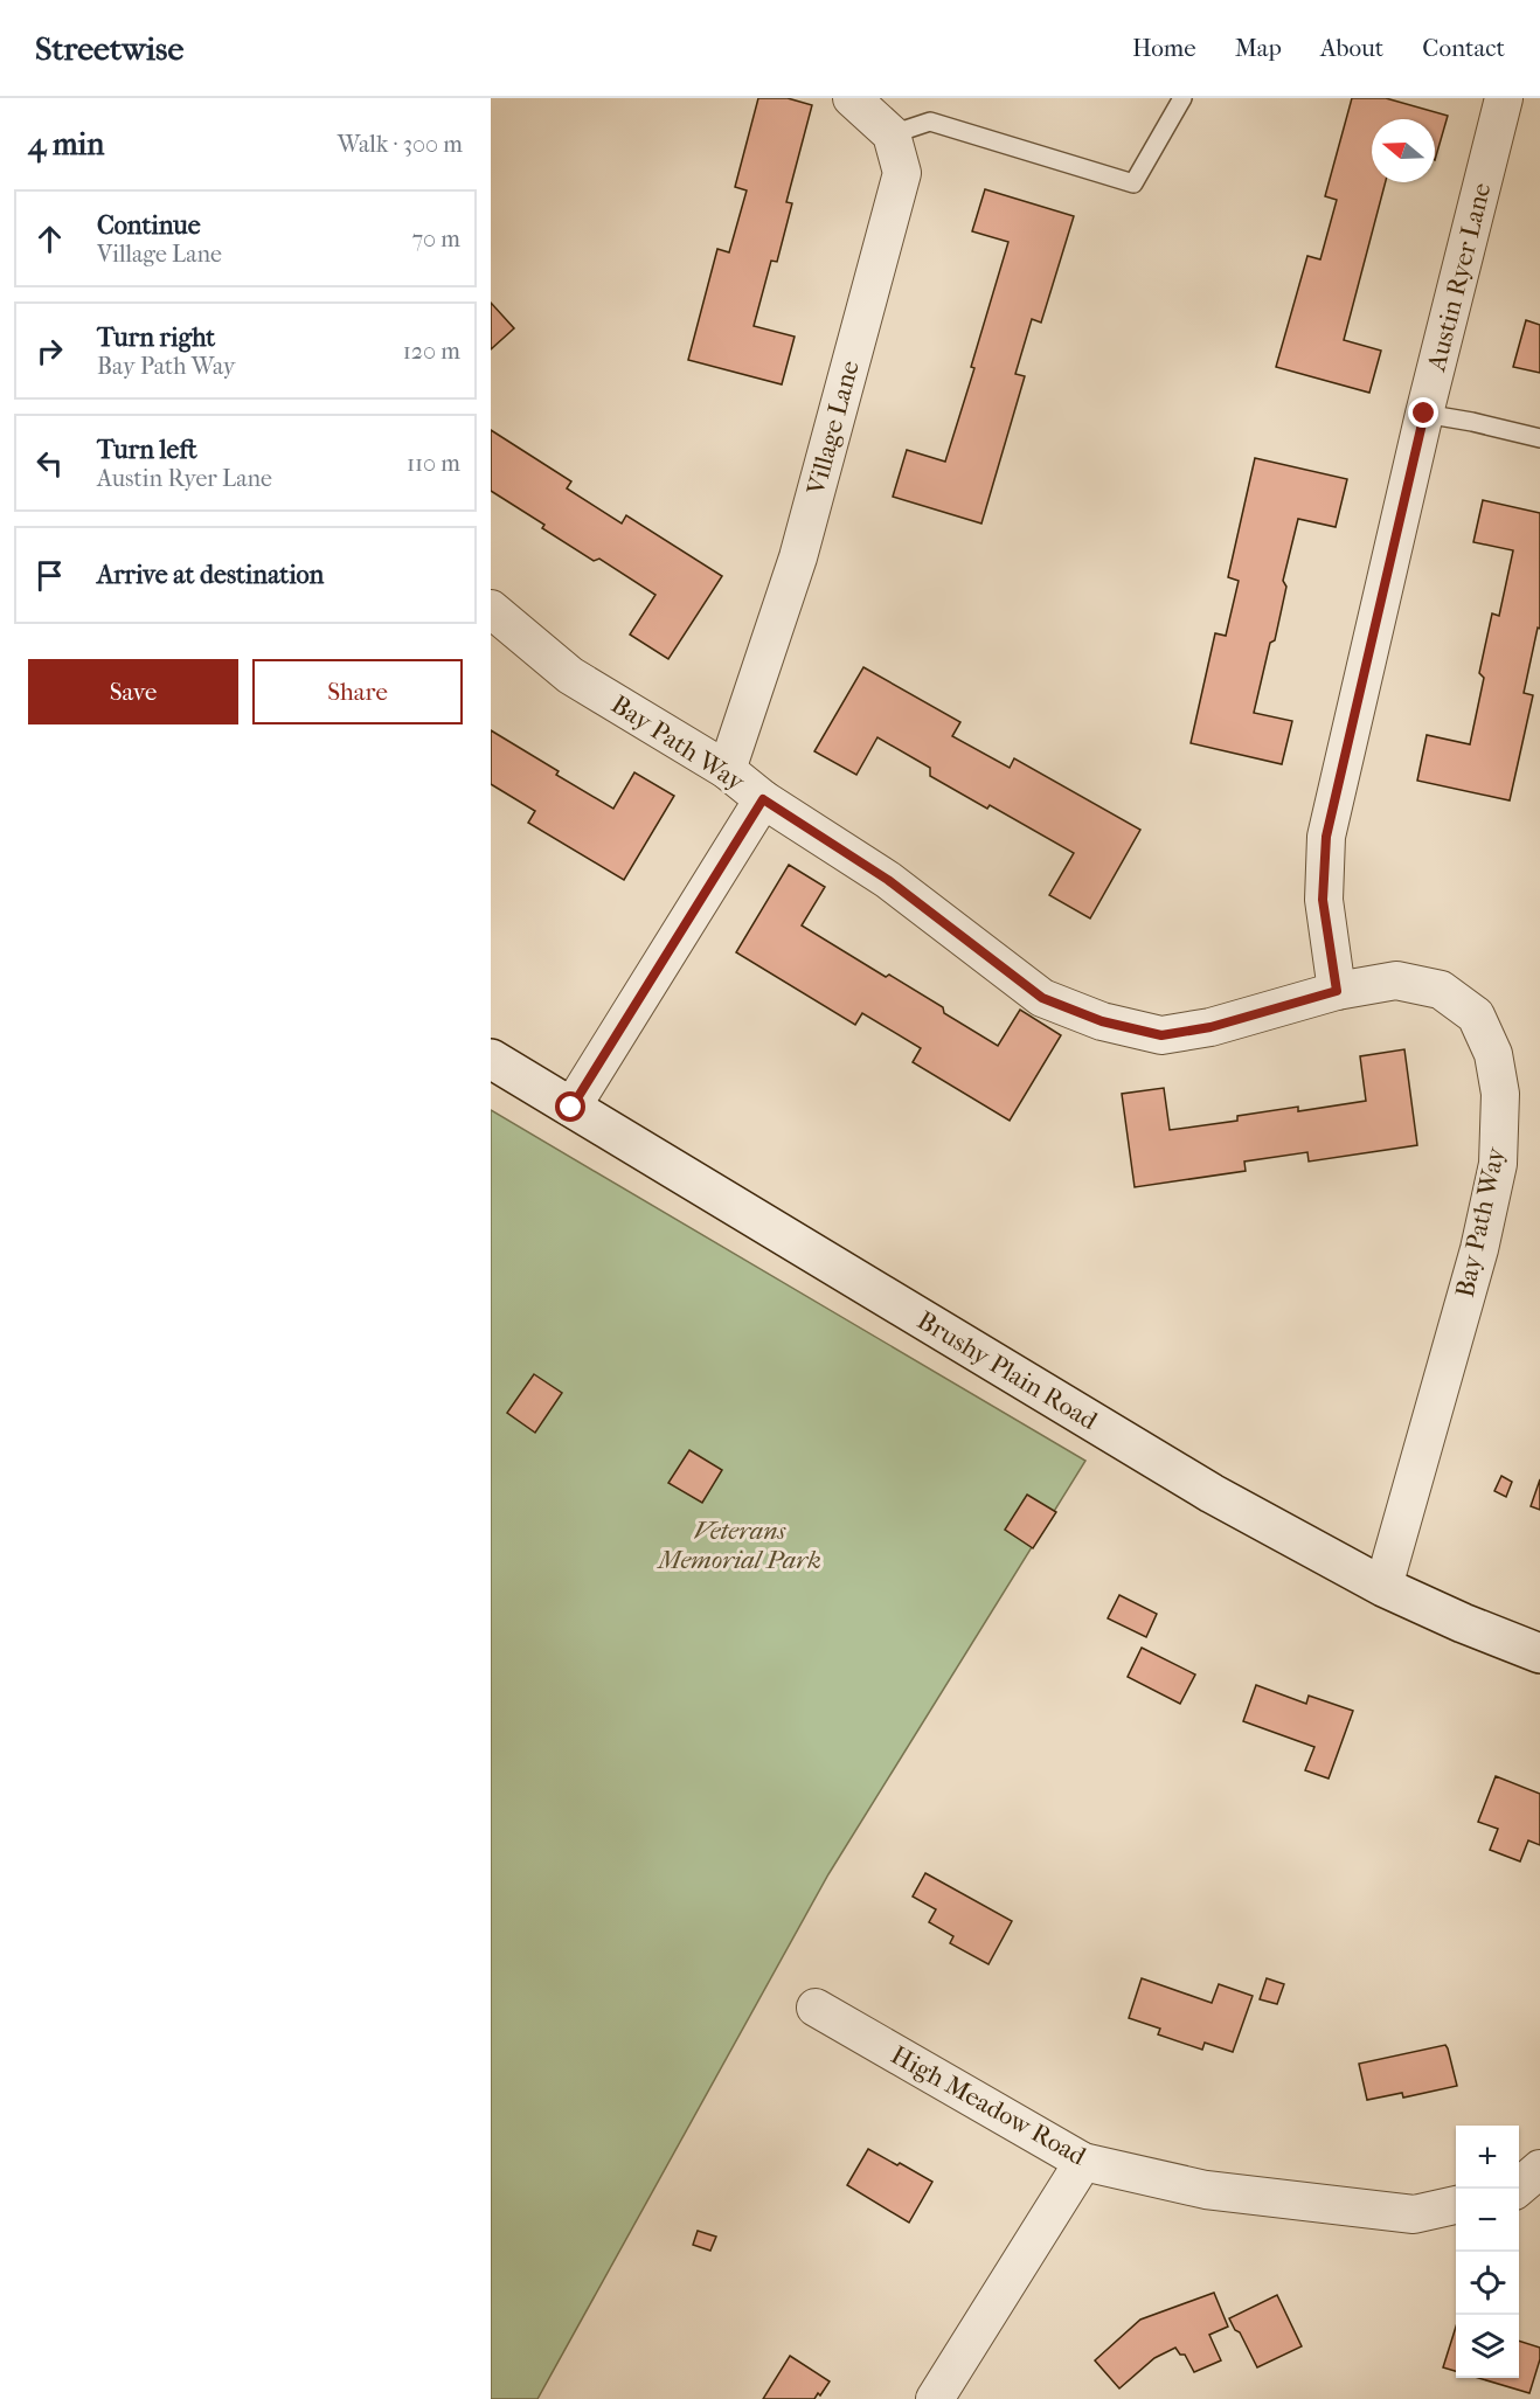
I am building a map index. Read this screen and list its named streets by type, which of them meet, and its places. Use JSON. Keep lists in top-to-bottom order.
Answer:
{
  "streets": {
    "main road": ["Brushy Plain Road"],
    "street": [
      "Austin Ryer Lane",
      "Village Lane",
      "Bay Path Way",
      "High Meadow Road"
    ]
  },
  "crossings": [
    ["Austin Ryer Lane", "Bay Path Way"],
    ["Village Lane", "Bay Path Way"],
    ["Bay Path Way", "Brushy Plain Road"]
  ],
  "parks": ["Veterans Memorial Park"],
  "north": "left",
  "page": {
    "header": "Streetwise",
    "nav": [
      "Home",
      "Map",
      "About",
      "Contact"
    ],
    "heading": ["4 min", "Walk · 300 m"],
    "list": [
      ["Continue", "Village Lane", "70 m"],
      ["Turn right", "Bay Path Way", "120 m"],
      ["Turn left", "Austin Ryer Lane", "110 m"],
      "Arrive at destination"
    ],
    "buttons": ["Save", "Share"],
    "map_buttons": ["+", "−"]
  }
}
